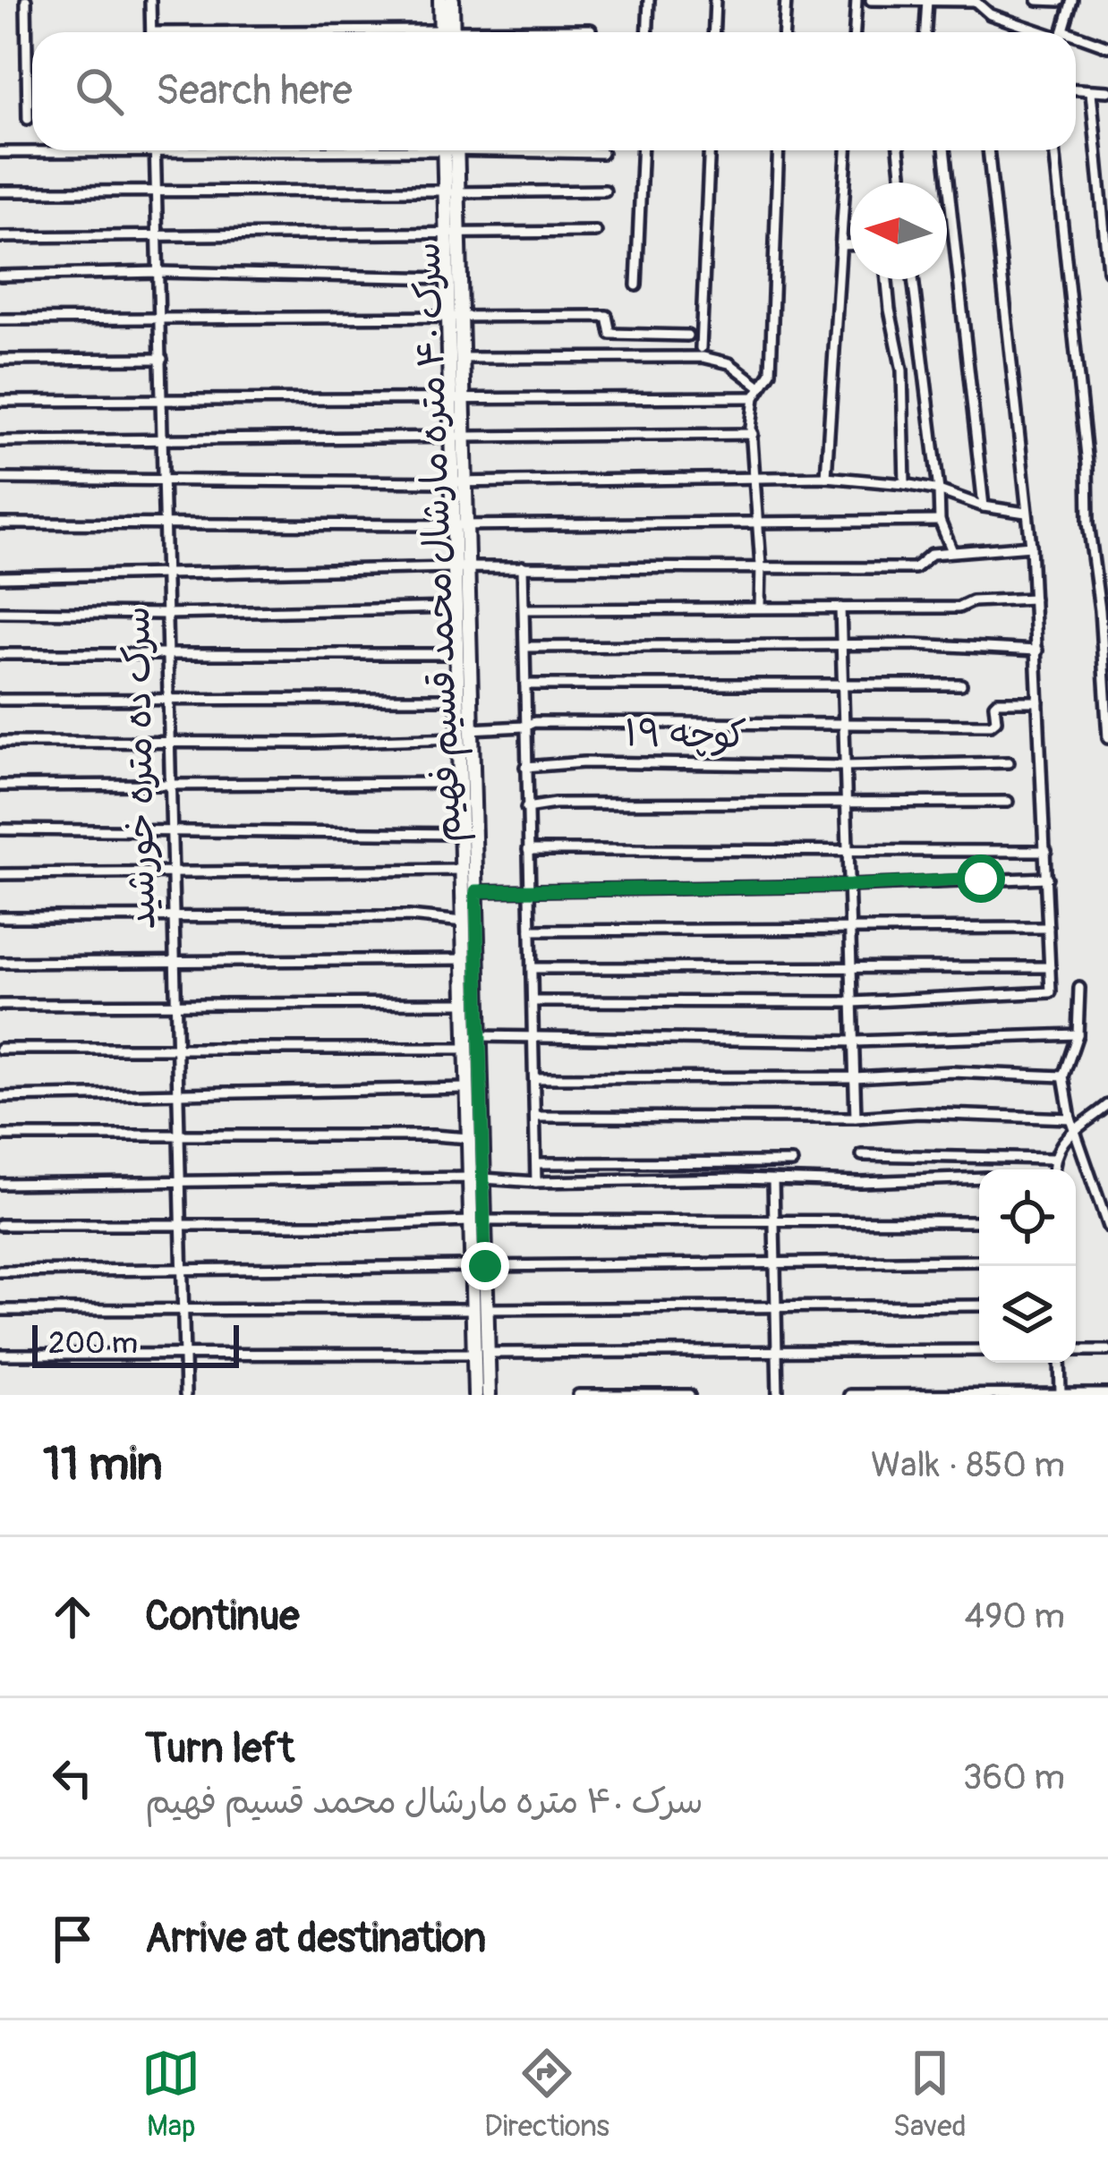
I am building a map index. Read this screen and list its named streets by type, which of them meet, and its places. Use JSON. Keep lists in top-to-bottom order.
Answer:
{
  "streets": {
    "street": ["سرک ۴۰ متره مارشال محمد قسیم فهیم", "کوچه ۱۹", "سرک ده متره خورشید"]
  },
  "scale_bar": "200 m",
  "north": "left",
  "page": {
    "search": "Search here",
    "scale": "200 m",
    "heading": ["11 min", "Walk · 850 m"],
    "list": [
      ["Continue", "490 m"],
      ["Turn left", "سرک ۴۰ متره مارشال محمد قسیم فهیم", "360 m"],
      "Arrive at destination"
    ],
    "nav": ["Map", "Directions", "Saved"]
  }
}
